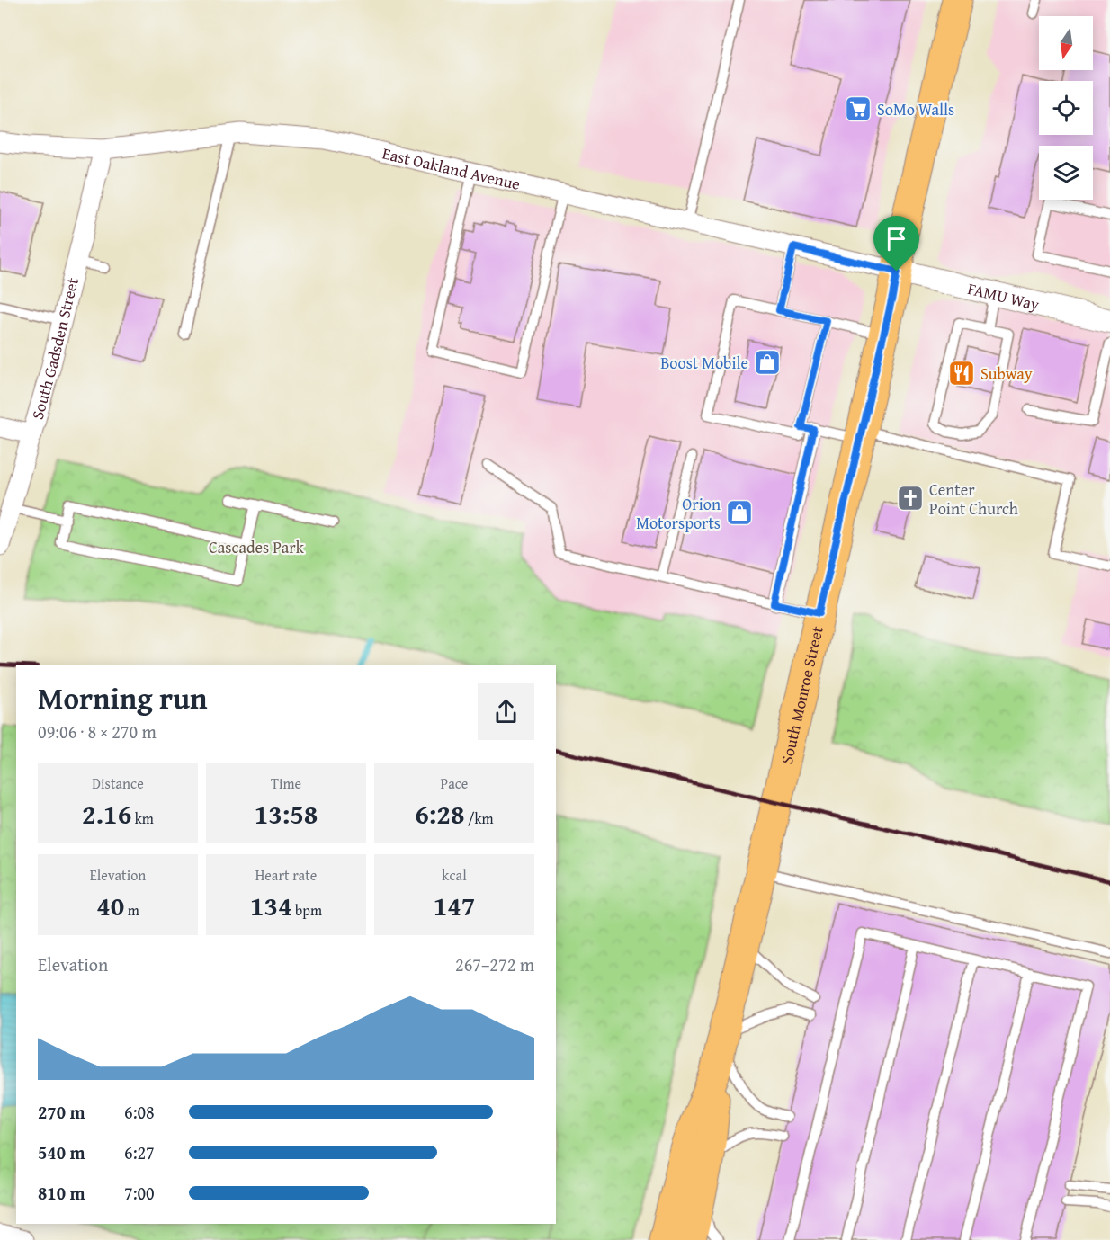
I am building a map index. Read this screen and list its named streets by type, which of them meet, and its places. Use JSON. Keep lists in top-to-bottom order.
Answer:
{
  "streets": {
    "main road": ["South Monroe Street"],
    "street": ["East Oakland Avenue", "FAMU Way", "South Gadsden Street"]
  },
  "crossings": [
    ["East Oakland Avenue", "FAMU Way"],
    ["East Oakland Avenue", "South Gadsden Street"],
    ["East Oakland Avenue", "South Monroe Street"],
    ["FAMU Way", "South Monroe Street"]
  ],
  "parks": ["Cascades Park"],
  "places": {
    "supermarket": ["SoMo Walls"],
    "shop": ["Boost Mobile", "Orion Motorsports"],
    "restaurant": ["Subway"],
    "church": ["Center Point Church"]
  },
  "north": "bottom",
  "page": {
    "heading": ["Morning run", "09:06 · 8 × 270 m"],
    "stats": [
      ["Distance", "2.16 km"],
      ["Time", "13:58"],
      ["Pace", "6:28 /km"],
      ["Elevation", "40 m"],
      ["Heart rate", "134 bpm"],
      ["kcal", "147"]
    ],
    "chart": ["Elevation", "267–272 m"],
    "list": [
      {
        "name": "270 m",
        "note": "6:08"
      },
      {
        "name": "540 m",
        "note": "6:27"
      },
      {
        "name": "810 m",
        "note": "7:00"
      }
    ]
  }
}
